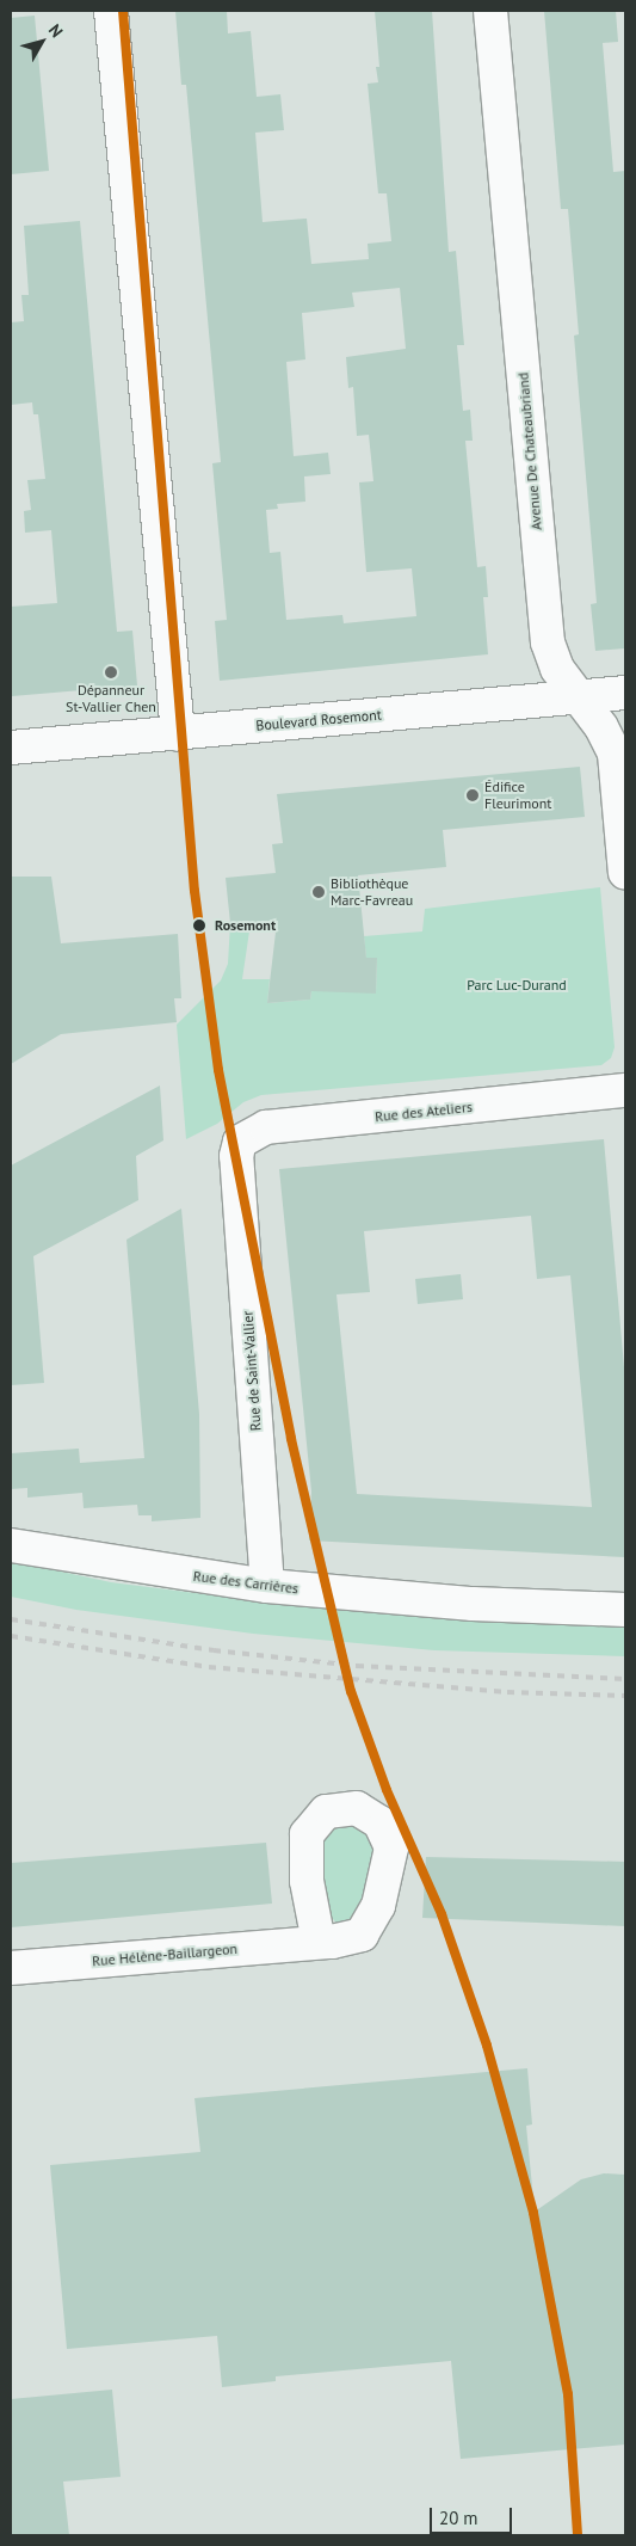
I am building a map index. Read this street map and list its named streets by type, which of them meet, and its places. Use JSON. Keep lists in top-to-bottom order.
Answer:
{
  "streets": {
    "street": [
      "Avenue De Chateaubriand",
      "Boulevard Rosemont",
      "Rue des Ateliers",
      "Rue de Saint-Vallier",
      "Rue des Carrières",
      "Rue Hélène-Baillargeon"
    ]
  },
  "crossings": [
    ["Avenue De Chateaubriand", "Boulevard Rosemont"],
    ["Rue des Ateliers", "Rue de Saint-Vallier"],
    ["Rue de Saint-Vallier", "Rue des Carrières"]
  ],
  "parks": ["Parc Luc-Durand"],
  "places": [
    "Dépanneur St-Vallier Chen",
    "Édifice Fleurimont",
    "Bibliothèque Marc-Favreau",
    "Rosemont"
  ],
  "scale_bar": "20 m",
  "north": "top right"
}
